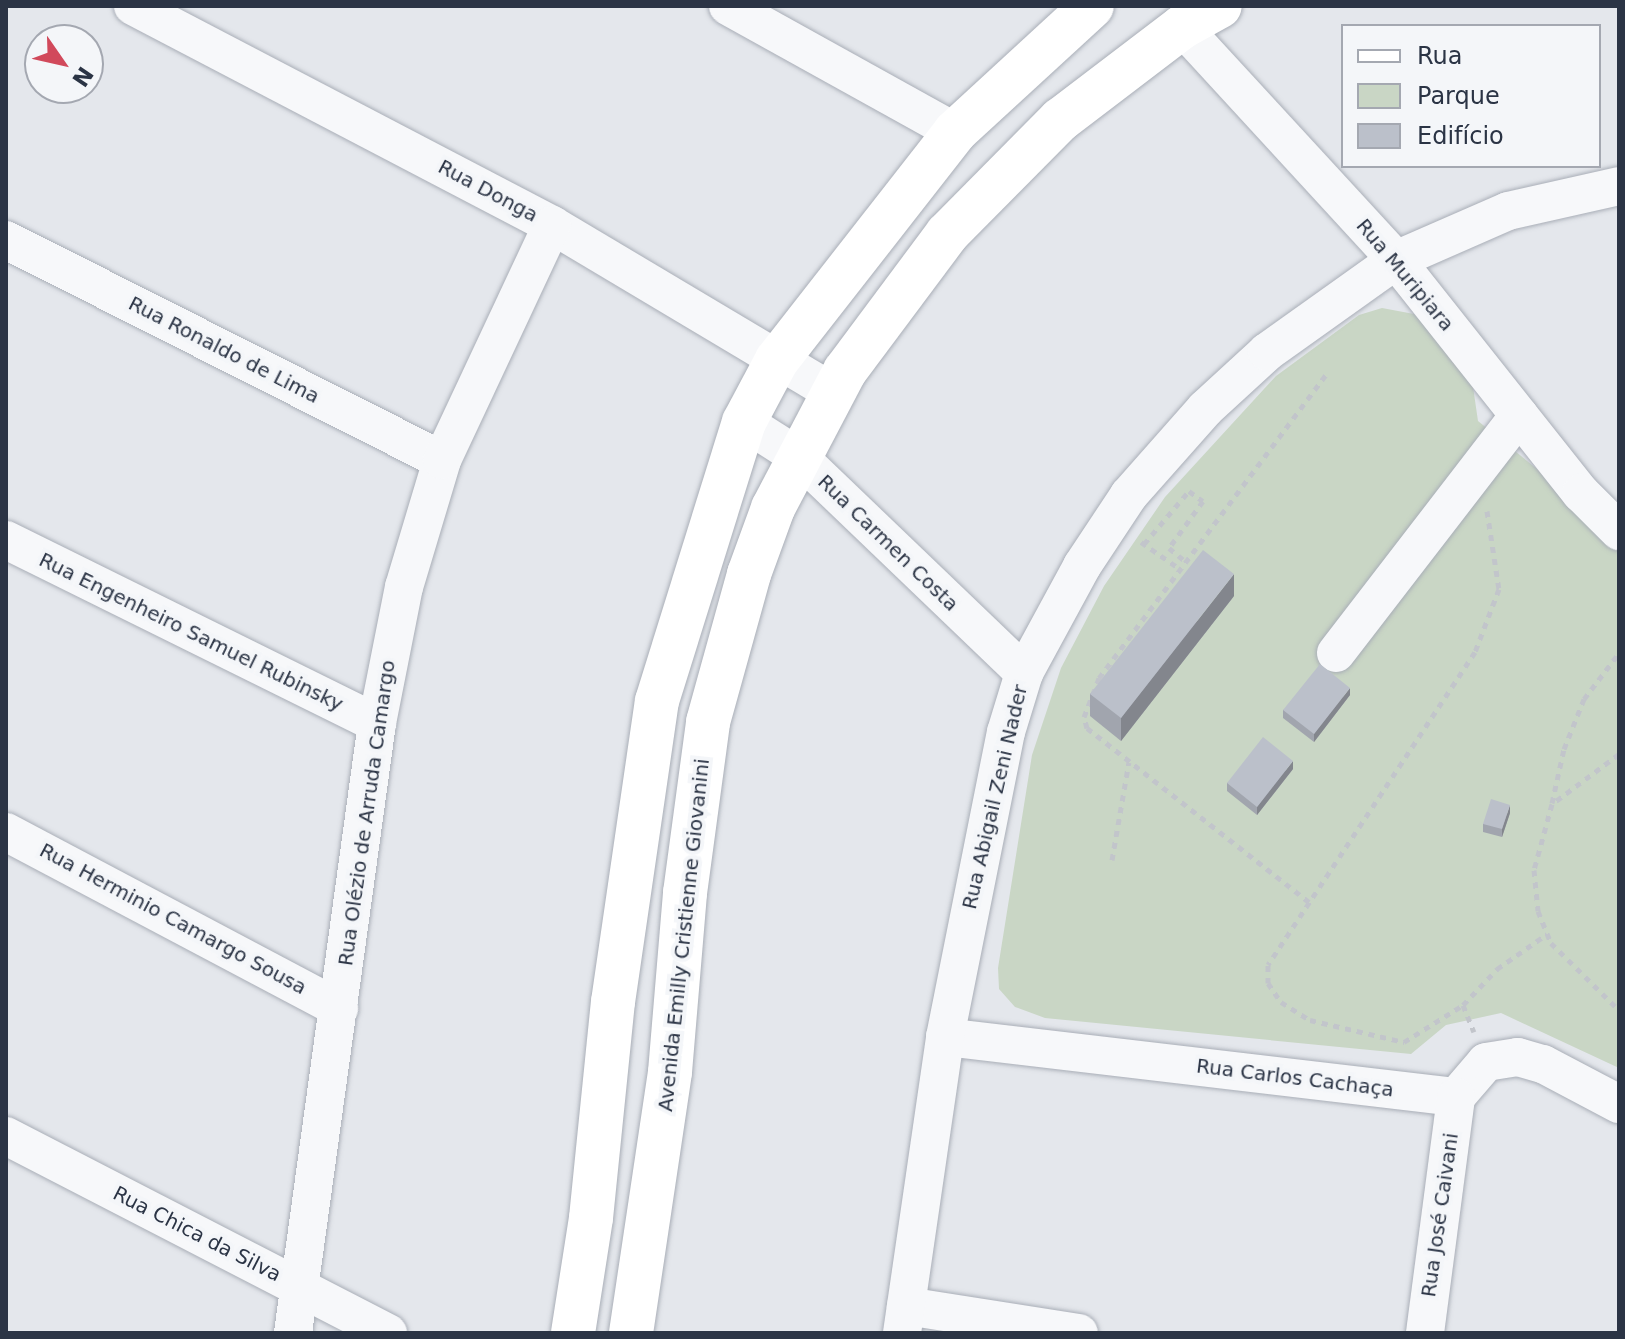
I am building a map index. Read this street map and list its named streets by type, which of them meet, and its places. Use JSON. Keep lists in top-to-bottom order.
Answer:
{
  "streets": {
    "main road": ["Avenida Emilly Cristienne Giovanini"],
    "street": [
      "Rua Donga",
      "Rua Muripiara",
      "Rua Ronaldo de Lima",
      "Rua Carmen Costa",
      "Rua Engenheiro Samuel Rubinsky",
      "Rua Abigail Zeni Nader",
      "Rua Olézio de Arruda Camargo",
      "Rua Herminio Camargo Sousa",
      "Rua Carlos Cachaça",
      "Rua José Caivani",
      "Rua Chica da Silva"
    ]
  },
  "crossings": [
    ["Rua Donga", "Rua Olézio de Arruda Camargo"],
    ["Rua Donga", "Avenida Emilly Cristienne Giovanini"],
    ["Rua Muripiara", "Rua Abigail Zeni Nader"],
    ["Rua Muripiara", "Avenida Emilly Cristienne Giovanini"],
    ["Rua Ronaldo de Lima", "Rua Olézio de Arruda Camargo"],
    ["Rua Carmen Costa", "Rua Abigail Zeni Nader"],
    ["Rua Carmen Costa", "Avenida Emilly Cristienne Giovanini"],
    ["Rua Engenheiro Samuel Rubinsky", "Rua Olézio de Arruda Camargo"],
    ["Rua Abigail Zeni Nader", "Rua Carlos Cachaça"],
    ["Rua Olézio de Arruda Camargo", "Rua Herminio Camargo Sousa"],
    ["Rua Olézio de Arruda Camargo", "Rua Chica da Silva"],
    ["Rua Carlos Cachaça", "Rua José Caivani"]
  ],
  "legend": ["Rua", "Parque", "Edifício"],
  "north": "bottom right"
}
